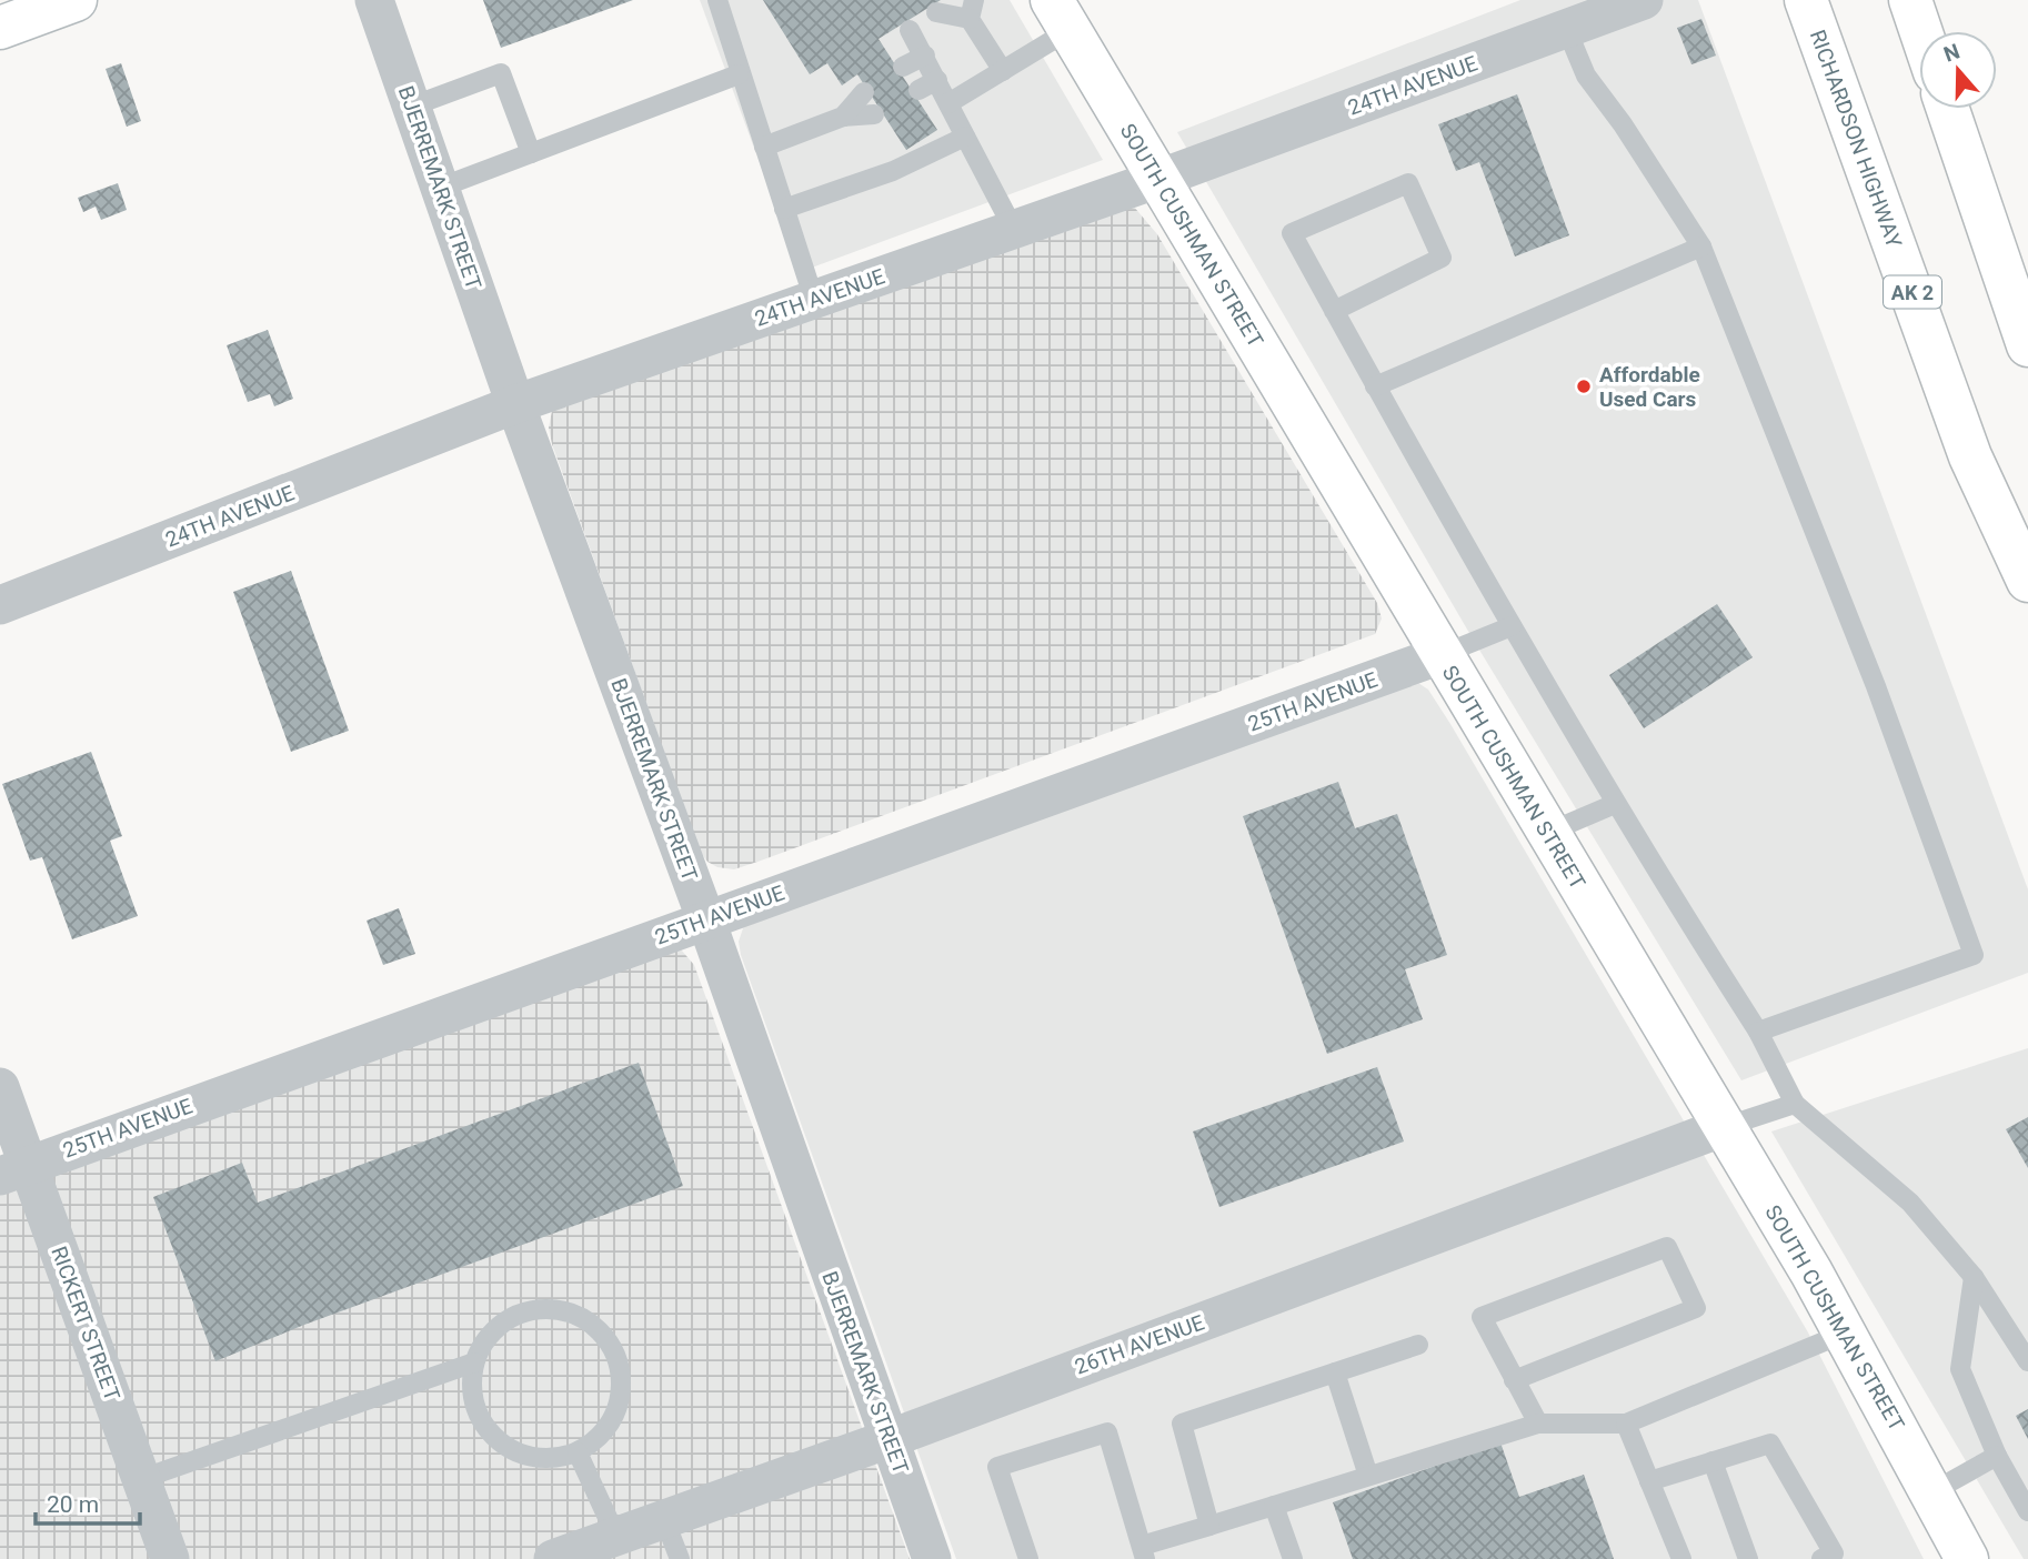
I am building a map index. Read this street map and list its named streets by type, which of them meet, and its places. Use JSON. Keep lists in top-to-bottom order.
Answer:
{
  "streets": {
    "main road": ["RICHARDSON HIGHWAY", "SOUTH CUSHMAN STREET", "AK 2"],
    "street": [
      "24TH AVENUE",
      "BJERREMARK STREET",
      "25TH AVENUE",
      "RICKERT STREET",
      "26TH AVENUE"
    ]
  },
  "crossings": [
    ["24TH AVENUE", "BJERREMARK STREET"],
    ["24TH AVENUE", "SOUTH CUSHMAN STREET"],
    ["BJERREMARK STREET", "25TH AVENUE"],
    ["BJERREMARK STREET", "26TH AVENUE"],
    ["SOUTH CUSHMAN STREET", "25TH AVENUE"],
    ["SOUTH CUSHMAN STREET", "26TH AVENUE"],
    ["25TH AVENUE", "RICKERT STREET"]
  ],
  "places": ["Affordable Used Cars"],
  "scale_bar": "20 m",
  "north": "top"
}
